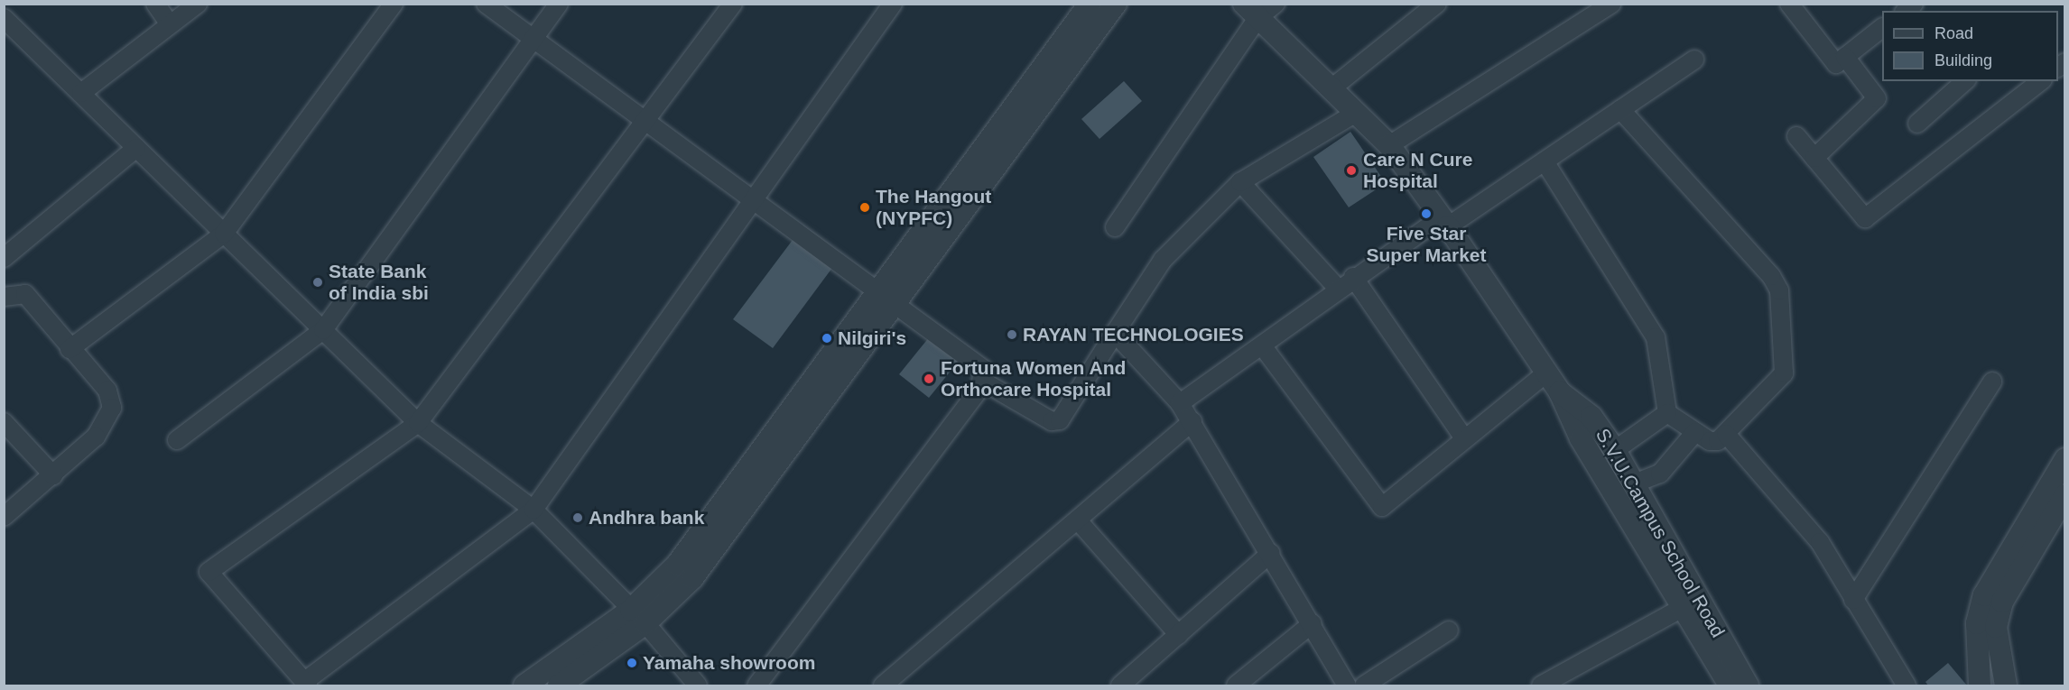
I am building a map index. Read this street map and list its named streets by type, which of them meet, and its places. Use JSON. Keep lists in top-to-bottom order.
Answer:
{
  "streets": {
    "street": ["S.V.U.Campus School Road"]
  },
  "places": [
    "Care N Cure Hospital",
    "The Hangout (NYPFC)",
    "Five Star Super Market",
    "State Bank of India sbi",
    "RAYAN TECHNOLOGIES",
    "Nilgiri's",
    "Fortuna Women And Orthocare Hospital",
    "Andhra bank",
    "Yamaha showroom"
  ],
  "legend": ["Road", "Building"]
}
